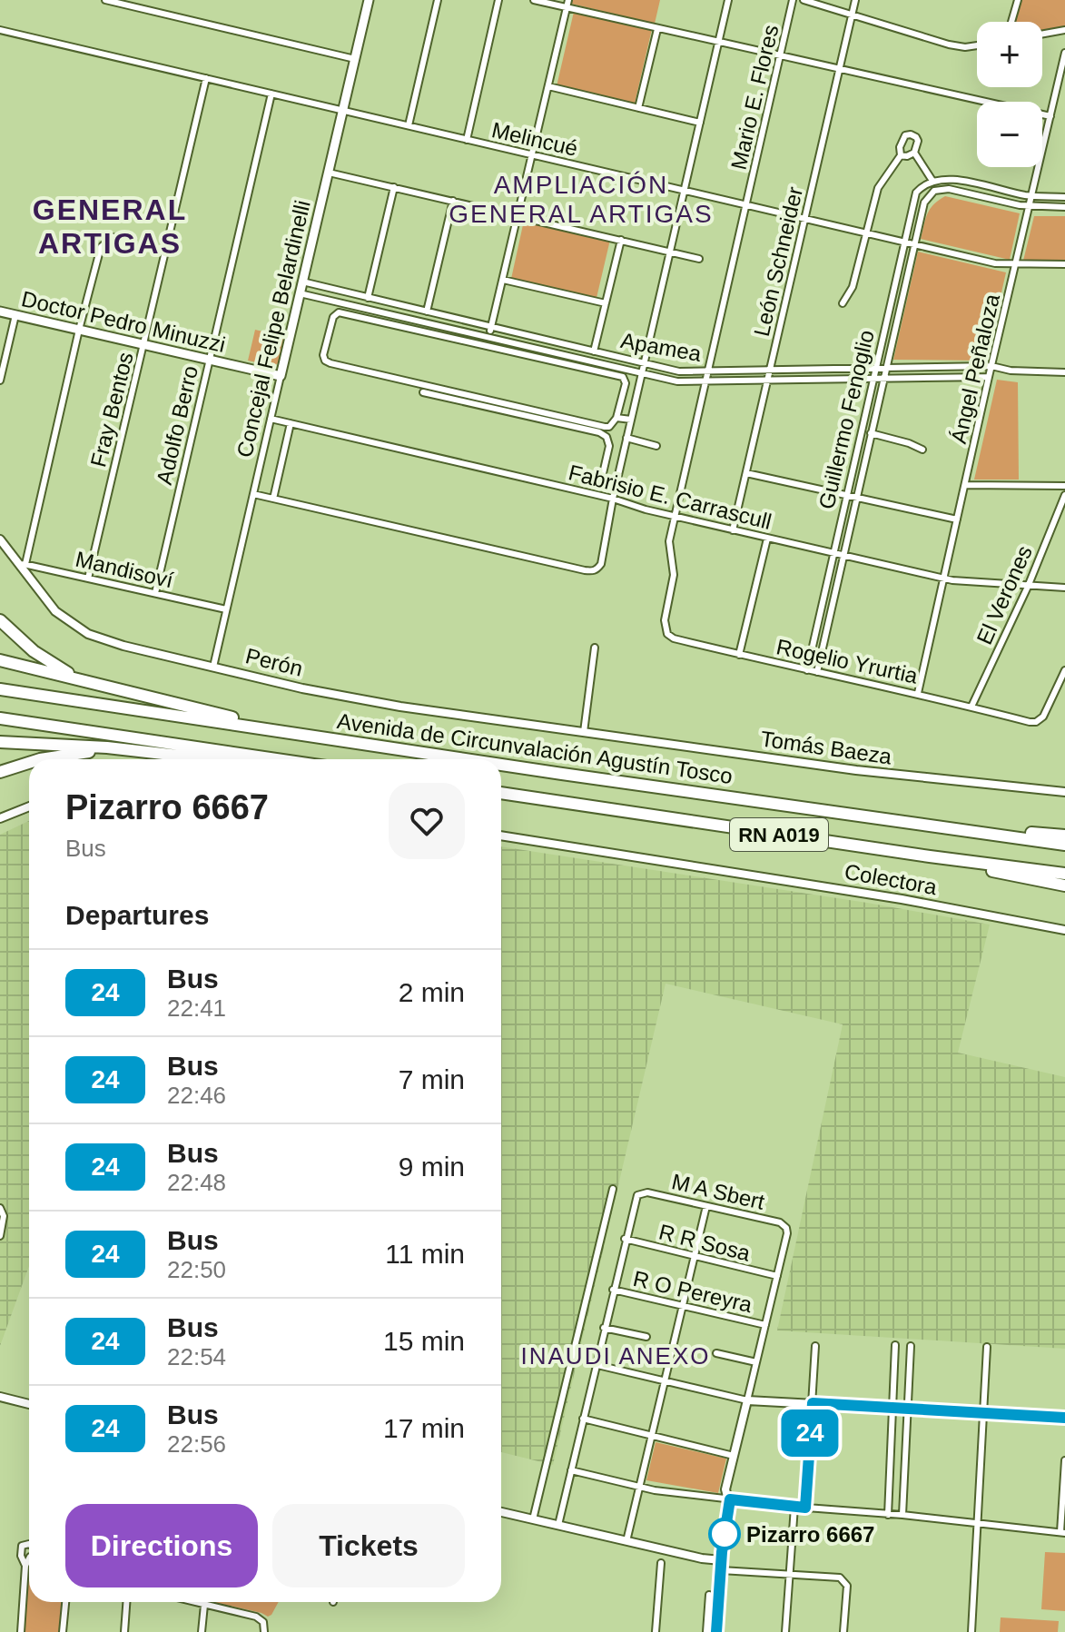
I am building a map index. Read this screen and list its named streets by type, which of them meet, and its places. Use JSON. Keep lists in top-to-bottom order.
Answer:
{
  "streets": {
    "highway": ["Avenida de Circunvalación Agustín Tosco", "RN A019"],
    "main road": ["Doctor Pedro Minuzzi", "Concejal Felipe Belardinelli"],
    "street": [
      "Mario E. Flores",
      "Melincué",
      "León Schneider",
      "Apamea",
      "Ángel Peñaloza",
      "Fray Bentos",
      "Guillermo Fenoglio",
      "Adolfo Berro",
      "Fabrisio E. Carrascull",
      "Mandisoví",
      "El Verones",
      "Rogelio Yrurtia",
      "Perón",
      "Tomás Baeza",
      "Colectora",
      "M A Sbert",
      "R R Sosa",
      "R O Pereyra"
    ]
  },
  "crossings": [
    ["Mario E. Flores", "Melincué"],
    ["Mario E. Flores", "Apamea"],
    ["Mario E. Flores", "Fabrisio E. Carrascull"],
    ["Mario E. Flores", "Rogelio Yrurtia"],
    ["Melincué", "León Schneider"],
    ["Melincué", "Concejal Felipe Belardinelli"],
    ["Melincué", "Ángel Peñaloza"],
    ["Melincué", "Fray Bentos"],
    ["Melincué", "Guillermo Fenoglio"],
    ["Melincué", "Adolfo Berro"],
    ["León Schneider", "Apamea"],
    ["León Schneider", "Fabrisio E. Carrascull"],
    ["Doctor Pedro Minuzzi", "Concejal Felipe Belardinelli"],
    ["Doctor Pedro Minuzzi", "Fray Bentos"],
    ["Doctor Pedro Minuzzi", "Adolfo Berro"],
    ["Concejal Felipe Belardinelli", "Apamea"],
    ["Concejal Felipe Belardinelli", "Fabrisio E. Carrascull"],
    ["Concejal Felipe Belardinelli", "Mandisoví"],
    ["Concejal Felipe Belardinelli", "Perón"],
    ["Apamea", "Ángel Peñaloza"],
    ["Apamea", "Guillermo Fenoglio"],
    ["Ángel Peñaloza", "Guillermo Fenoglio"],
    ["Ángel Peñaloza", "Fabrisio E. Carrascull"],
    ["Ángel Peñaloza", "Rogelio Yrurtia"],
    ["Fray Bentos", "Mandisoví"],
    ["Guillermo Fenoglio", "Fabrisio E. Carrascull"],
    ["Guillermo Fenoglio", "Rogelio Yrurtia"],
    ["Adolfo Berro", "Mandisoví"],
    ["Fabrisio E. Carrascull", "El Verones"],
    ["Mandisoví", "Perón"],
    ["El Verones", "Rogelio Yrurtia"],
    ["Perón", "Tomás Baeza"],
    ["M A Sbert", "R R Sosa"]
  ],
  "districts": ["AMPLIACIÓN GENERAL ARTIGAS", "GENERAL ARTIGAS", "INAUDI ANEXO"],
  "places": ["Pizarro 6667"],
  "lines": ["bus line 24"],
  "page": {
    "on_map": "24",
    "map_buttons": ["+", "−"],
    "heading": [
      ["Pizarro 6667", "Bus"],
      "Departures"
    ],
    "list": [
      {
        "mark": "24",
        "name": "Bus",
        "note": "22:41",
        "value": "2 min"
      },
      {
        "mark": "24",
        "name": "Bus",
        "note": "22:46",
        "value": "7 min"
      },
      {
        "mark": "24",
        "name": "Bus",
        "note": "22:48",
        "value": "9 min"
      },
      {
        "mark": "24",
        "name": "Bus",
        "note": "22:50",
        "value": "11 min"
      },
      {
        "mark": "24",
        "name": "Bus",
        "note": "22:54",
        "value": "15 min"
      },
      {
        "mark": "24",
        "name": "Bus",
        "note": "22:56",
        "value": "17 min"
      }
    ],
    "buttons": ["Directions", "Tickets"]
  }
}
